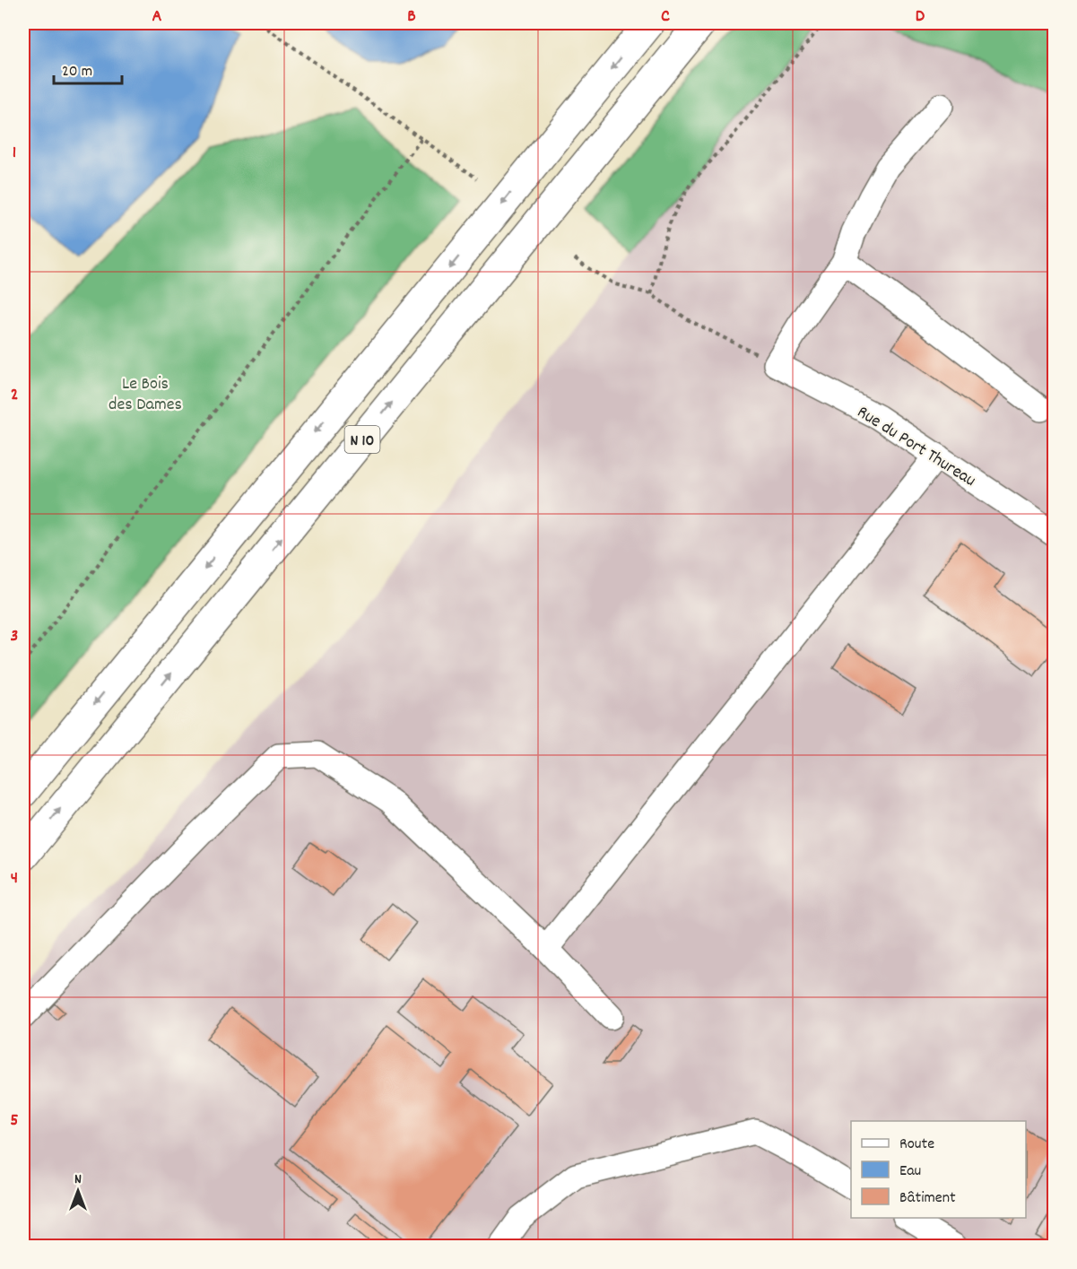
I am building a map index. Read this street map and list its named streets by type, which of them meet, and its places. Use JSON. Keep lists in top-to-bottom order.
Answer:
{
  "streets": {
    "highway": ["N 10"],
    "street": ["Rue du Port Thureau"]
  },
  "parks": ["Le Bois des Dames"],
  "legend": ["Route", "Eau", "Bâtiment"],
  "scale_bar": "20 m",
  "north": "top",
  "grid": {
    "columns": [
      "A",
      "B",
      "C",
      "D"
    ],
    "rows": [
      "1",
      "2",
      "3",
      "4",
      "5"
    ]
  }
}
